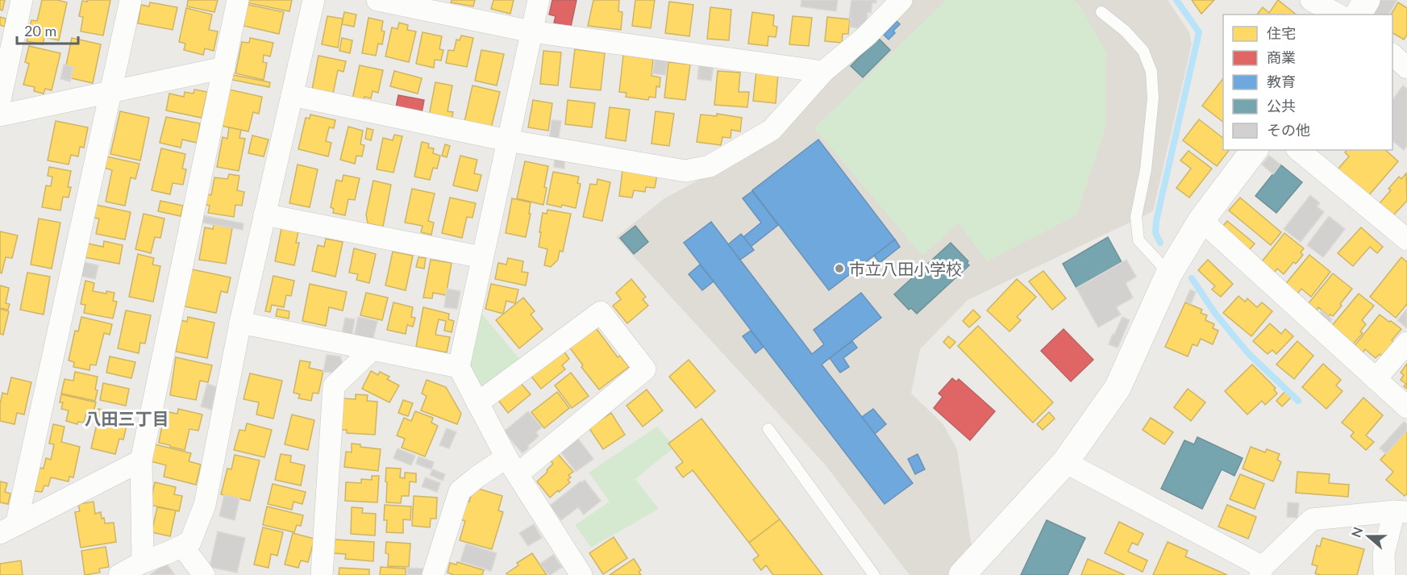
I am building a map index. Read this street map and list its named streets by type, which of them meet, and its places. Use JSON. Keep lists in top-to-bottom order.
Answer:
{
  "districts": ["八田三丁目"],
  "places": ["市立八田小学校"],
  "legend": [
    "住宅",
    "商業",
    "教育",
    "公共",
    "その他"
  ],
  "scale_bar": "20 m",
  "north": "left"
}
